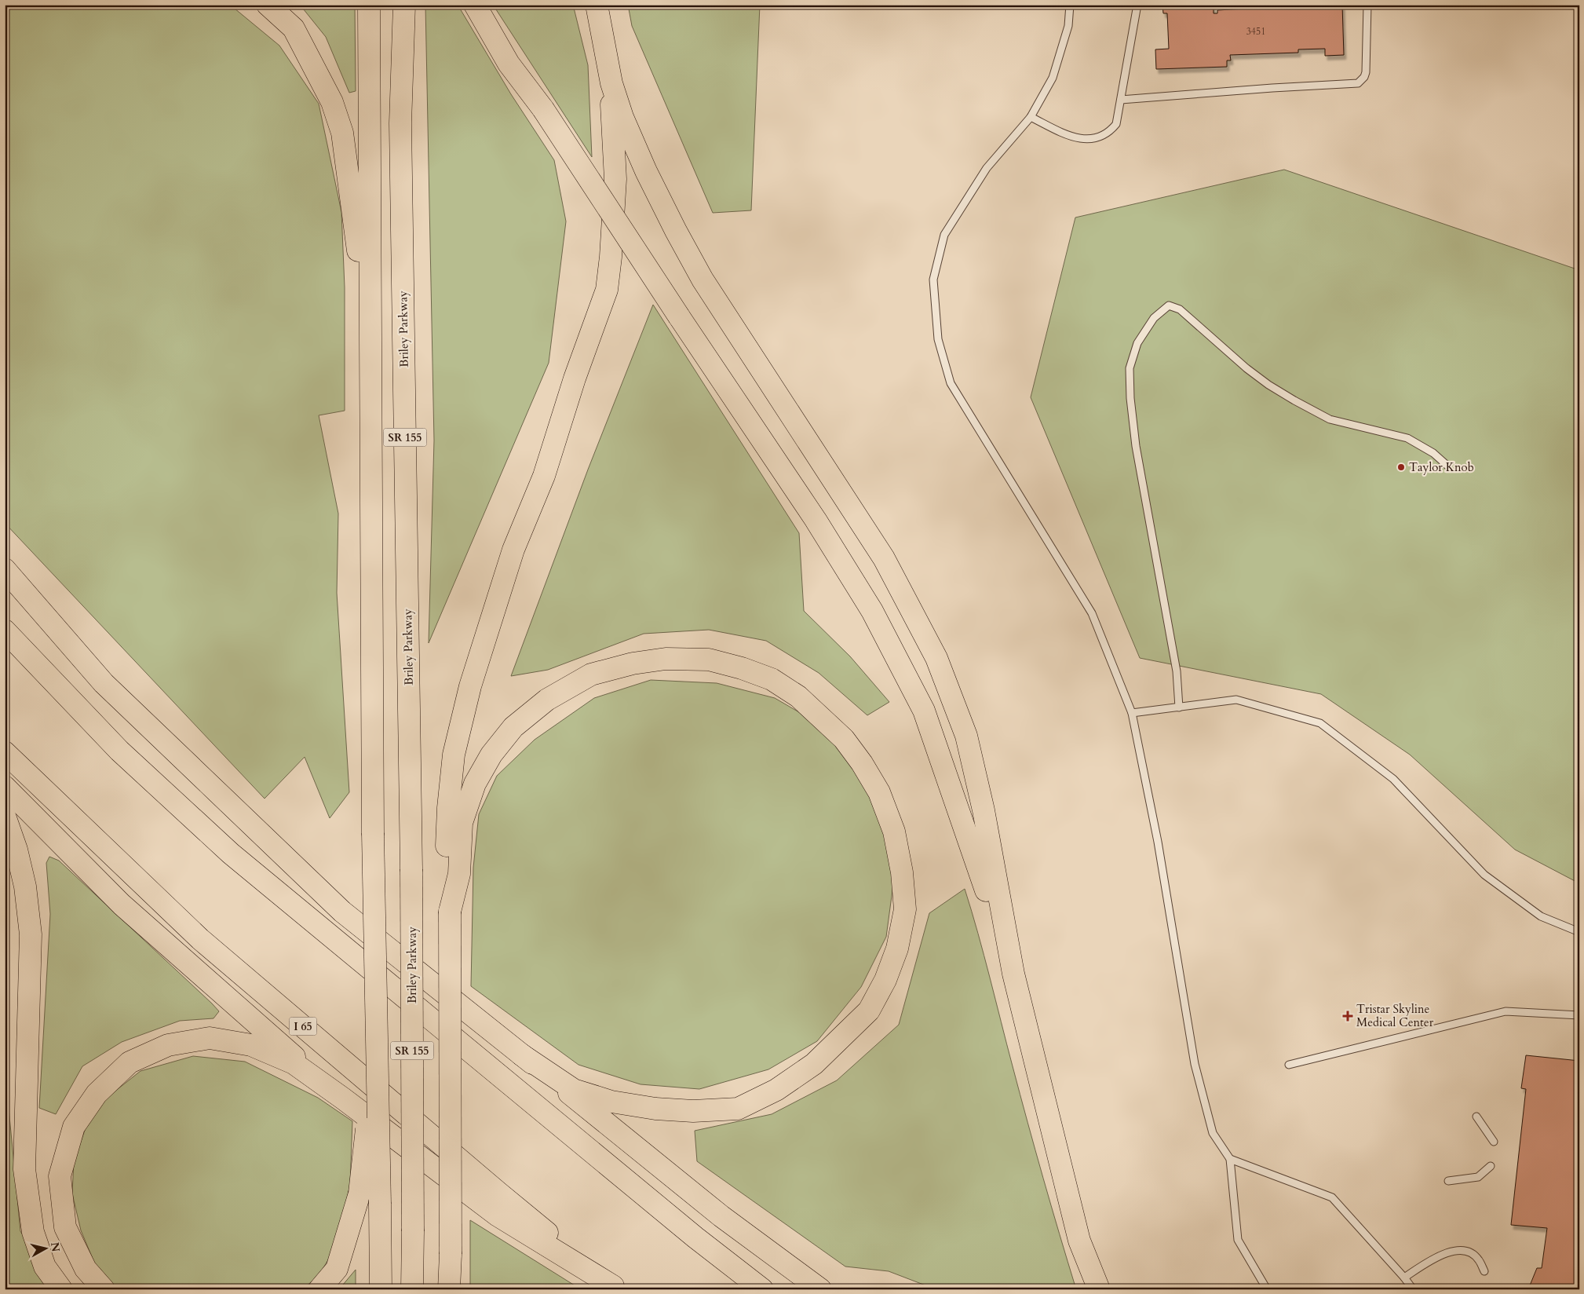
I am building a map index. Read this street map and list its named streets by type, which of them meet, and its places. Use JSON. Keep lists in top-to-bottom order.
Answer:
{
  "streets": {
    "highway": ["Briley Parkway", "SR 155", "I 65"]
  },
  "places": {
    "other": ["Taylor Knob"],
    "health": ["Tristar Skyline Medical Center"]
  },
  "house_numbers": ["3451"],
  "north": "right"
}
